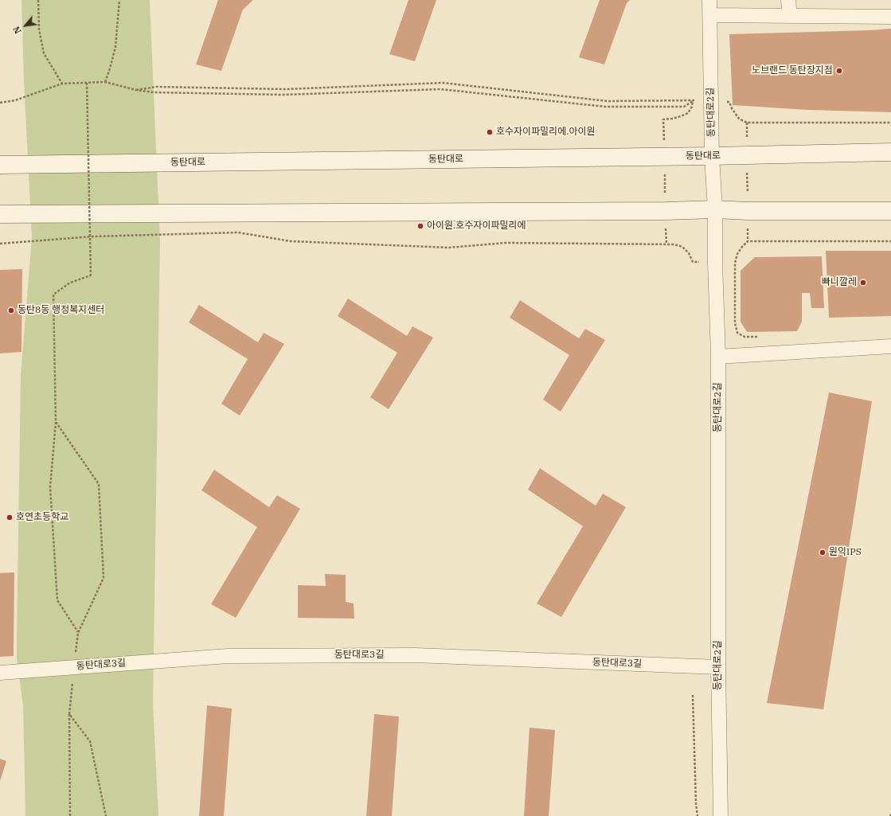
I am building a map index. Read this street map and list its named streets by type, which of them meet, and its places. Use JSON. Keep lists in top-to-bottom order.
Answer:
{
  "streets": {
    "main road": ["동탄대로"],
    "street": ["동탄대로2길", "동탄대로3길"]
  },
  "crossings": [
    ["동탄대로2길", "동탄대로"],
    ["동탄대로2길", "동탄대로3길"]
  ],
  "places": [
    "노브랜드 동탄장지점",
    "호수자이파밀리에.아이원",
    "아이원.호수자이파밀리에",
    "빠니깔레",
    "동탄8동 행정복지센터",
    "호연초등학교",
    "원익IPS"
  ],
  "north": "bottom left"
}
